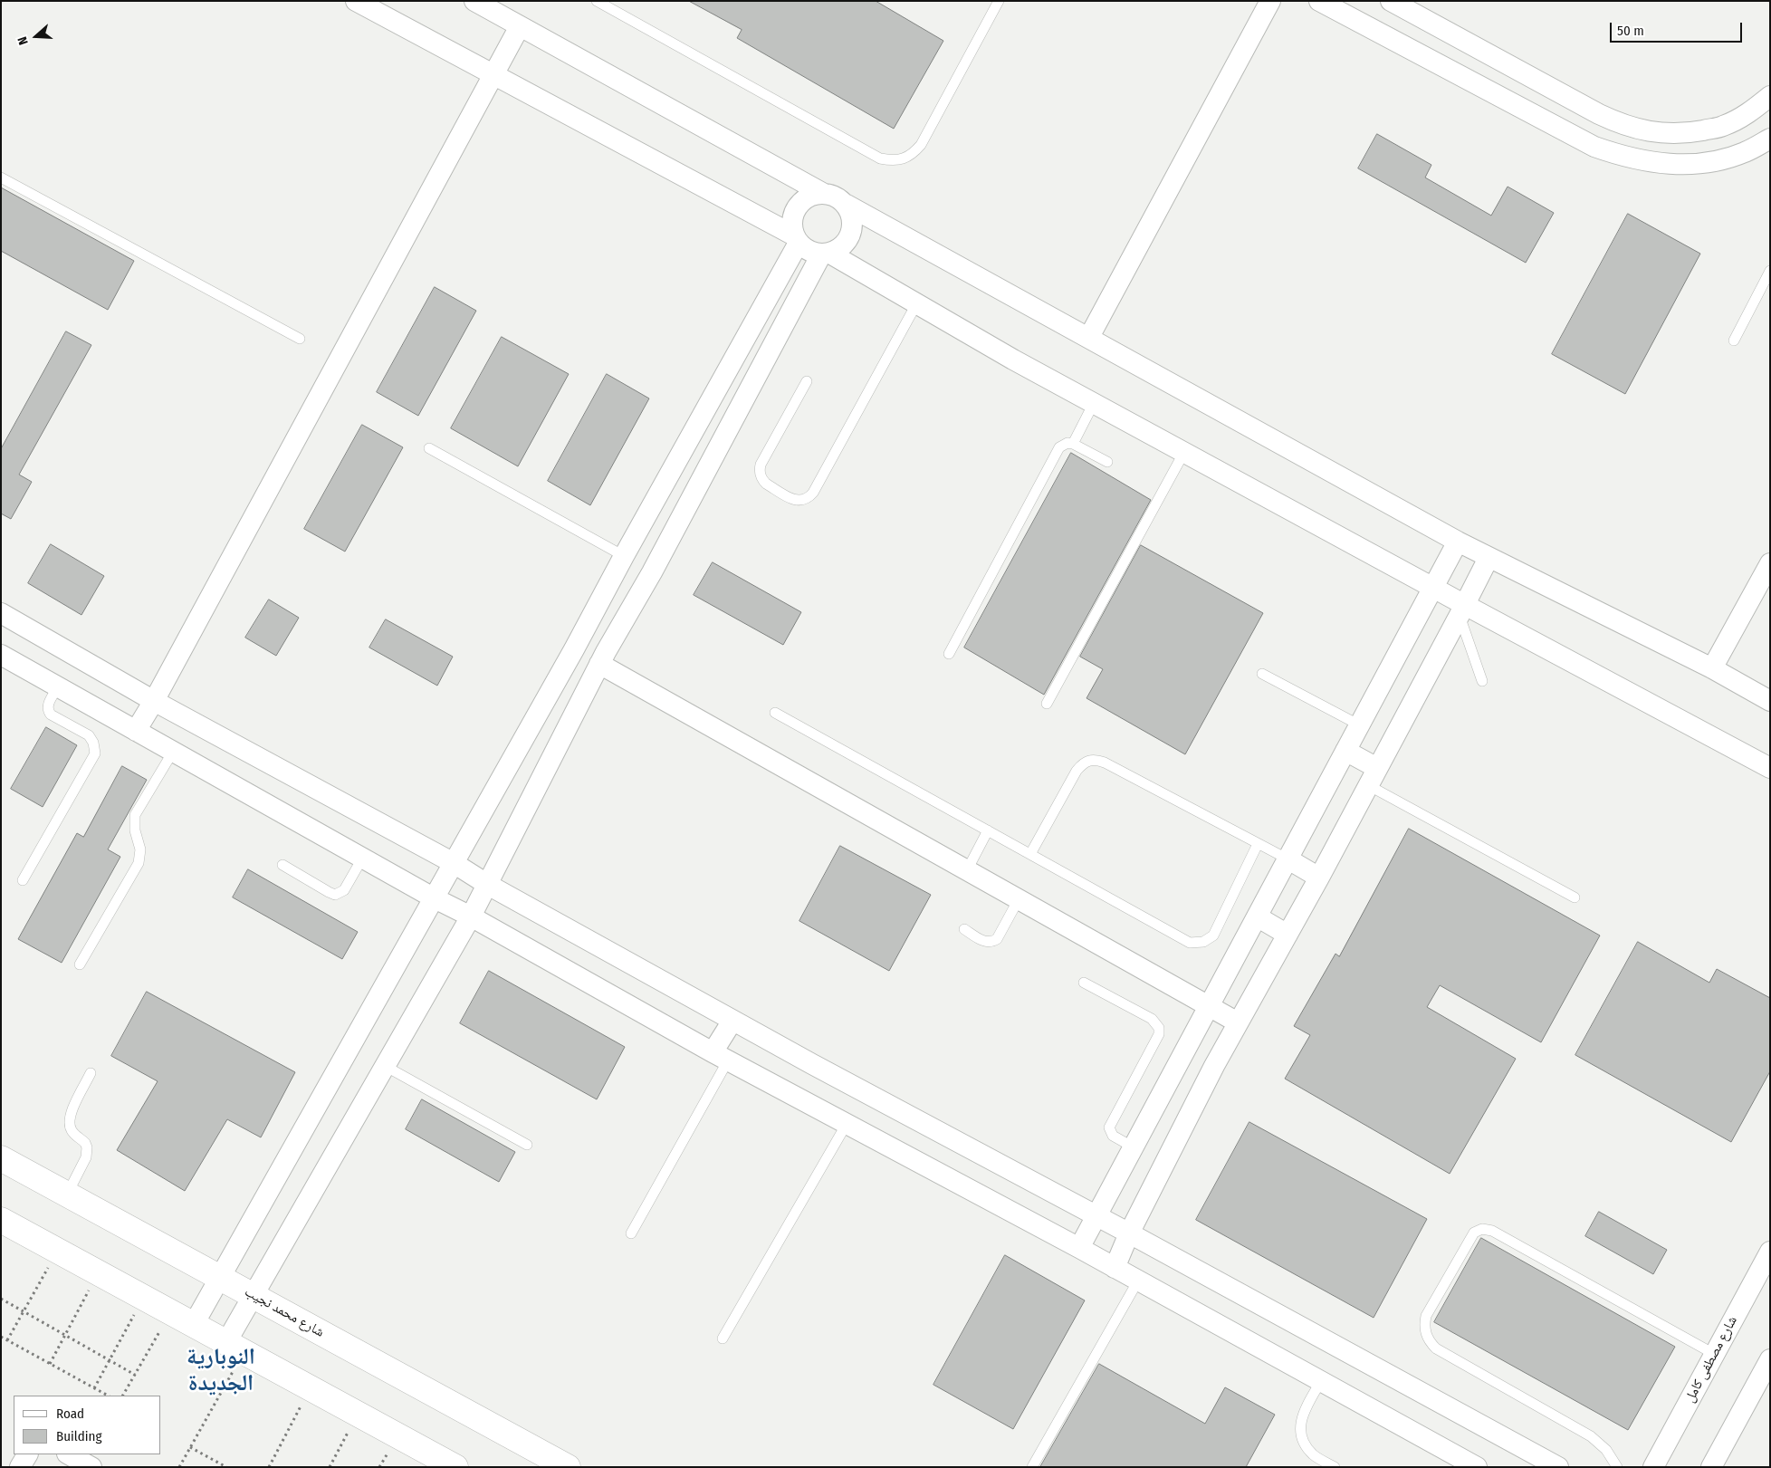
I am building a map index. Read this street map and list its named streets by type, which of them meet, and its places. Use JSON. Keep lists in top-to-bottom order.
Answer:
{
  "streets": {
    "street": ["شارع محمد نجيب", "شارع مصطفى كامل"]
  },
  "districts": ["النوبارية الجديدة"],
  "legend": ["Road", "Building"],
  "scale_bar": "50 m",
  "north": "left"
}
